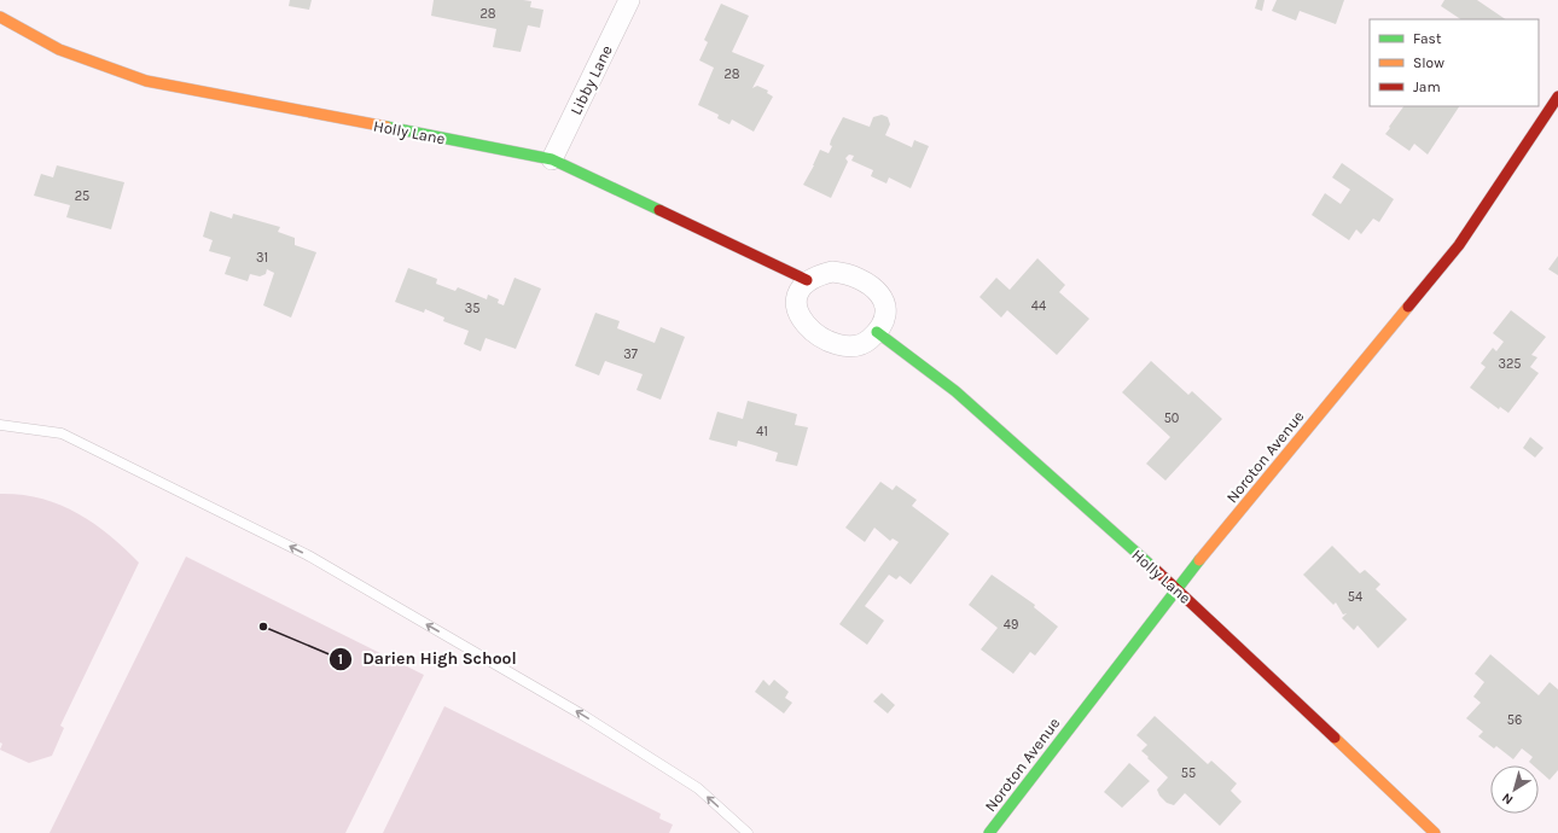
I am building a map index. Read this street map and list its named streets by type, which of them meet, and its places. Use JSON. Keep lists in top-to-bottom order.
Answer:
{
  "streets": {
    "street": ["Libby Lane", "Holly Lane", "Noroton Avenue"]
  },
  "crossings": [
    ["Libby Lane", "Holly Lane"],
    ["Holly Lane", "Noroton Avenue"]
  ],
  "places": ["Darien High School"],
  "house_numbers": [
    "28",
    "28",
    "25",
    "31",
    "44",
    "35",
    "37",
    "325",
    "50",
    "41",
    "54",
    "49",
    "56",
    "55"
  ],
  "legend": ["Fast", "Slow", "Jam"],
  "north": "bottom left"
}
